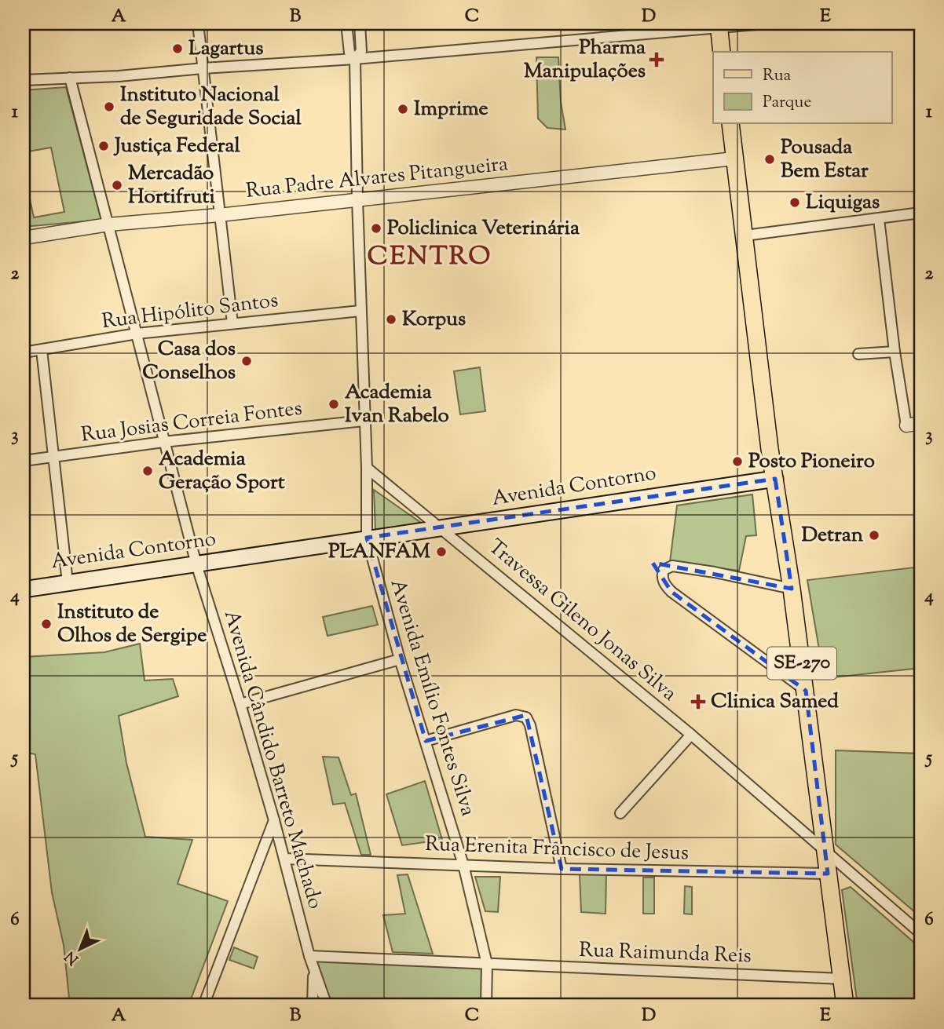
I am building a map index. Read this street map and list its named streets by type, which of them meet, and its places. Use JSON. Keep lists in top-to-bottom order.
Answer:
{
  "streets": {
    "main road": ["Avenida Contorno", "SE-270"],
    "street": [
      "Rua Padre Alvares Pitangueira",
      "Rua Hipólito Santos",
      "Rua Josias Correia Fontes",
      "Travessa Gileno Jonas Silva",
      "Avenida Emílio Fontes Silva",
      "Avenida Cândido Barreto Machado",
      "Rua Erenita Francisco de Jesus",
      "Rua Raimunda Reis"
    ]
  },
  "crossings": [
    ["Rua Padre Alvares Pitangueira", "SE-270"],
    ["Rua Padre Alvares Pitangueira", "Avenida Emílio Fontes Silva"],
    ["Rua Padre Alvares Pitangueira", "Avenida Cândido Barreto Machado"],
    ["Rua Hipólito Santos", "Avenida Emílio Fontes Silva"],
    ["Rua Hipólito Santos", "Avenida Cândido Barreto Machado"],
    ["Rua Josias Correia Fontes", "Avenida Emílio Fontes Silva"],
    ["Rua Josias Correia Fontes", "Avenida Cândido Barreto Machado"],
    ["Avenida Contorno", "Travessa Gileno Jonas Silva"],
    ["Avenida Contorno", "SE-270"],
    ["Avenida Contorno", "Avenida Emílio Fontes Silva"],
    ["Avenida Contorno", "Avenida Cândido Barreto Machado"],
    ["Travessa Gileno Jonas Silva", "SE-270"],
    ["Travessa Gileno Jonas Silva", "Avenida Emílio Fontes Silva"],
    ["SE-270", "Rua Erenita Francisco de Jesus"],
    ["SE-270", "Rua Raimunda Reis"],
    ["Avenida Emílio Fontes Silva", "Rua Erenita Francisco de Jesus"],
    ["Avenida Emílio Fontes Silva", "Rua Raimunda Reis"],
    ["Avenida Cândido Barreto Machado", "Rua Erenita Francisco de Jesus"],
    ["Avenida Cândido Barreto Machado", "Rua Raimunda Reis"]
  ],
  "districts": ["CENTRO"],
  "places": {
    "other": [
      "Lagartus",
      "Instituto Nacional de Seguridade Social",
      "Imprime",
      "Justiça Federal",
      "Pousada Bem Estar",
      "Mercadão Hortifruti",
      "Liquigas",
      "Policlinica Veterinária",
      "Korpus",
      "Casa dos Conselhos",
      "Academia Ivan Rabelo",
      "Posto Pioneiro",
      "Academia Geração Sport",
      "Detran",
      "PLANFAM",
      "Instituto de Olhos de Sergipe"
    ],
    "health": ["Pharma Manipulações", "Clinica Samed"]
  },
  "legend": ["Rua", "Parque"],
  "north": "bottom left",
  "grid": {
    "columns": [
      "A",
      "B",
      "C",
      "D",
      "E"
    ],
    "rows": [
      "1",
      "2",
      "3",
      "4",
      "5",
      "6"
    ]
  }
}
